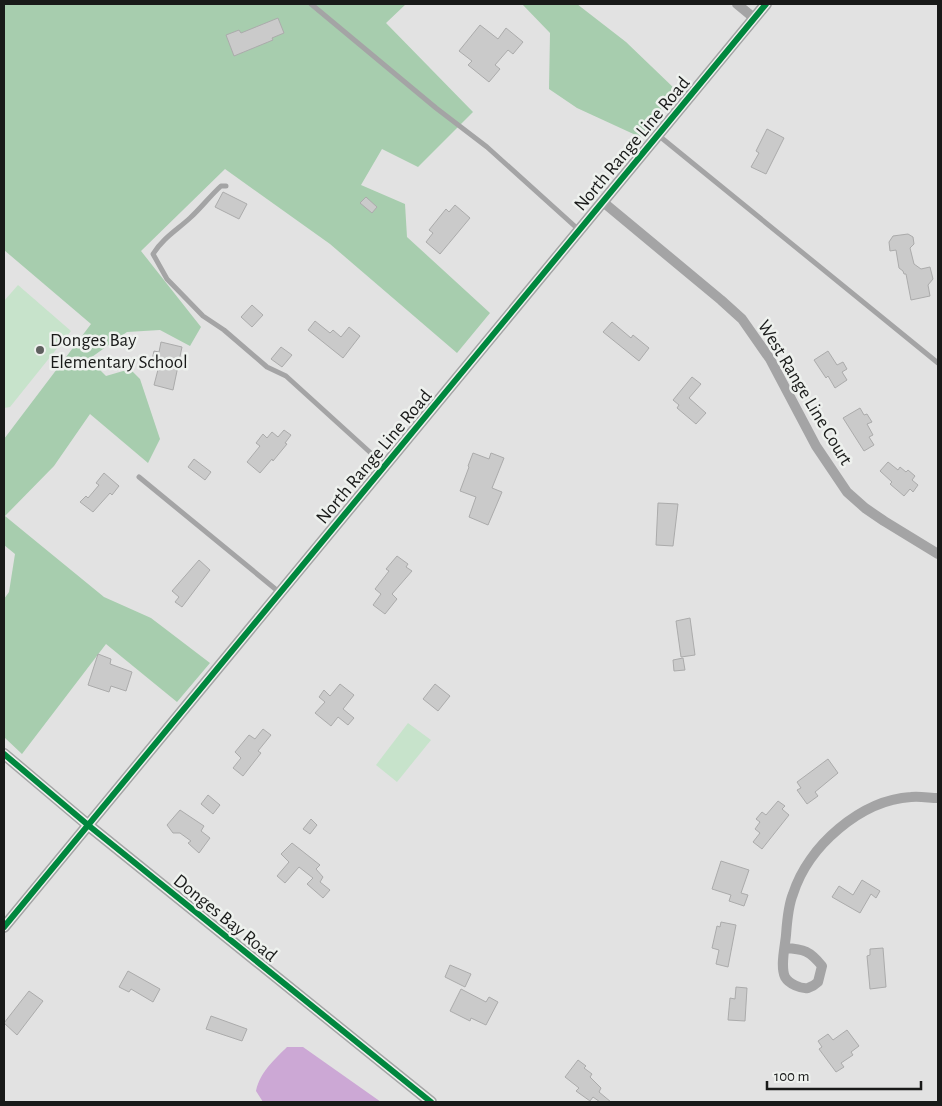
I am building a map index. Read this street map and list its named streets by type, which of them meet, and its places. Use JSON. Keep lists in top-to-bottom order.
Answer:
{
  "streets": {
    "street": ["North Range Line Road", "West Range Line Court", "Donges Bay Road"]
  },
  "crossings": [
    ["North Range Line Road", "West Range Line Court"],
    ["North Range Line Road", "Donges Bay Road"]
  ],
  "places": ["Donges Bay Elementary School"],
  "scale_bar": "100 m"
}
